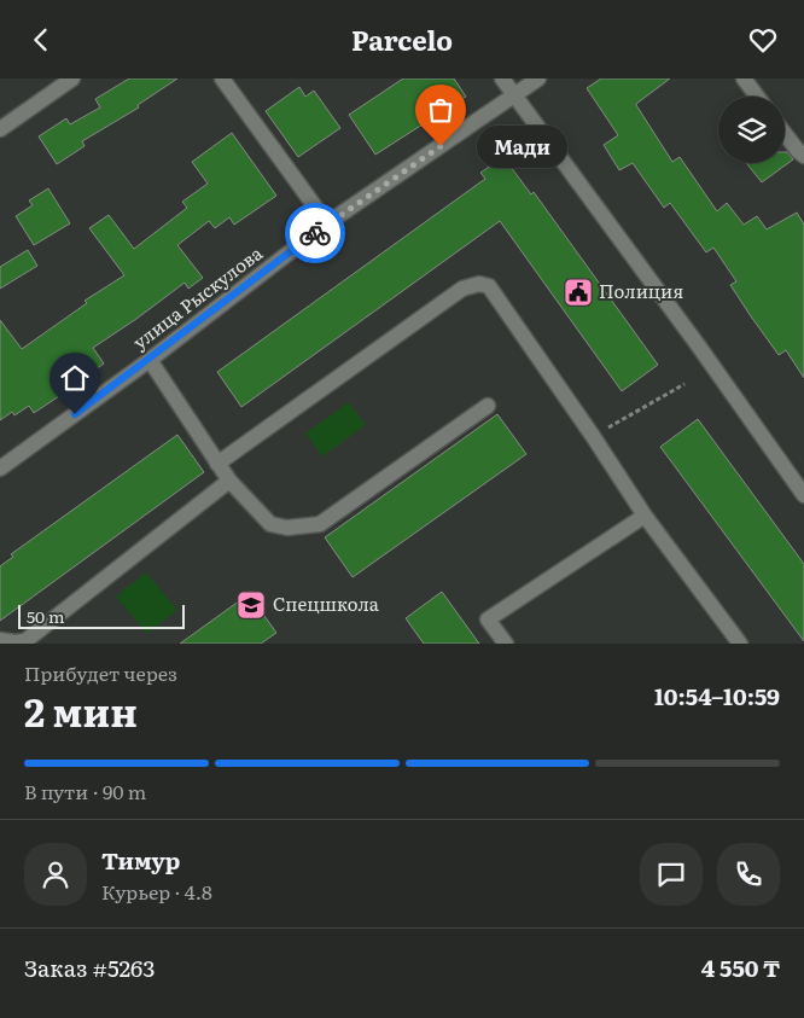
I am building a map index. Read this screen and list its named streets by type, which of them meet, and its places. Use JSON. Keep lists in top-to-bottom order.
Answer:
{
  "streets": {
    "street": ["улица Рыскулова"]
  },
  "places": {
    "other": ["Мади"],
    "public building": ["Полиция"],
    "school or university": ["Спецшкола"]
  },
  "scale_bar": "50 m",
  "page": {
    "header": "Parcelo",
    "bubble": "Мади",
    "scale": "50 m",
    "heading": ["2 мин", "Прибудет через", "10:54–10:59"],
    "panel": [
      "Тимур",
      "Курьер · 4.8",
      "Заказ #5263",
      "4 550 ₸"
    ],
    "bar": "В пути · 90 m"
  }
}
